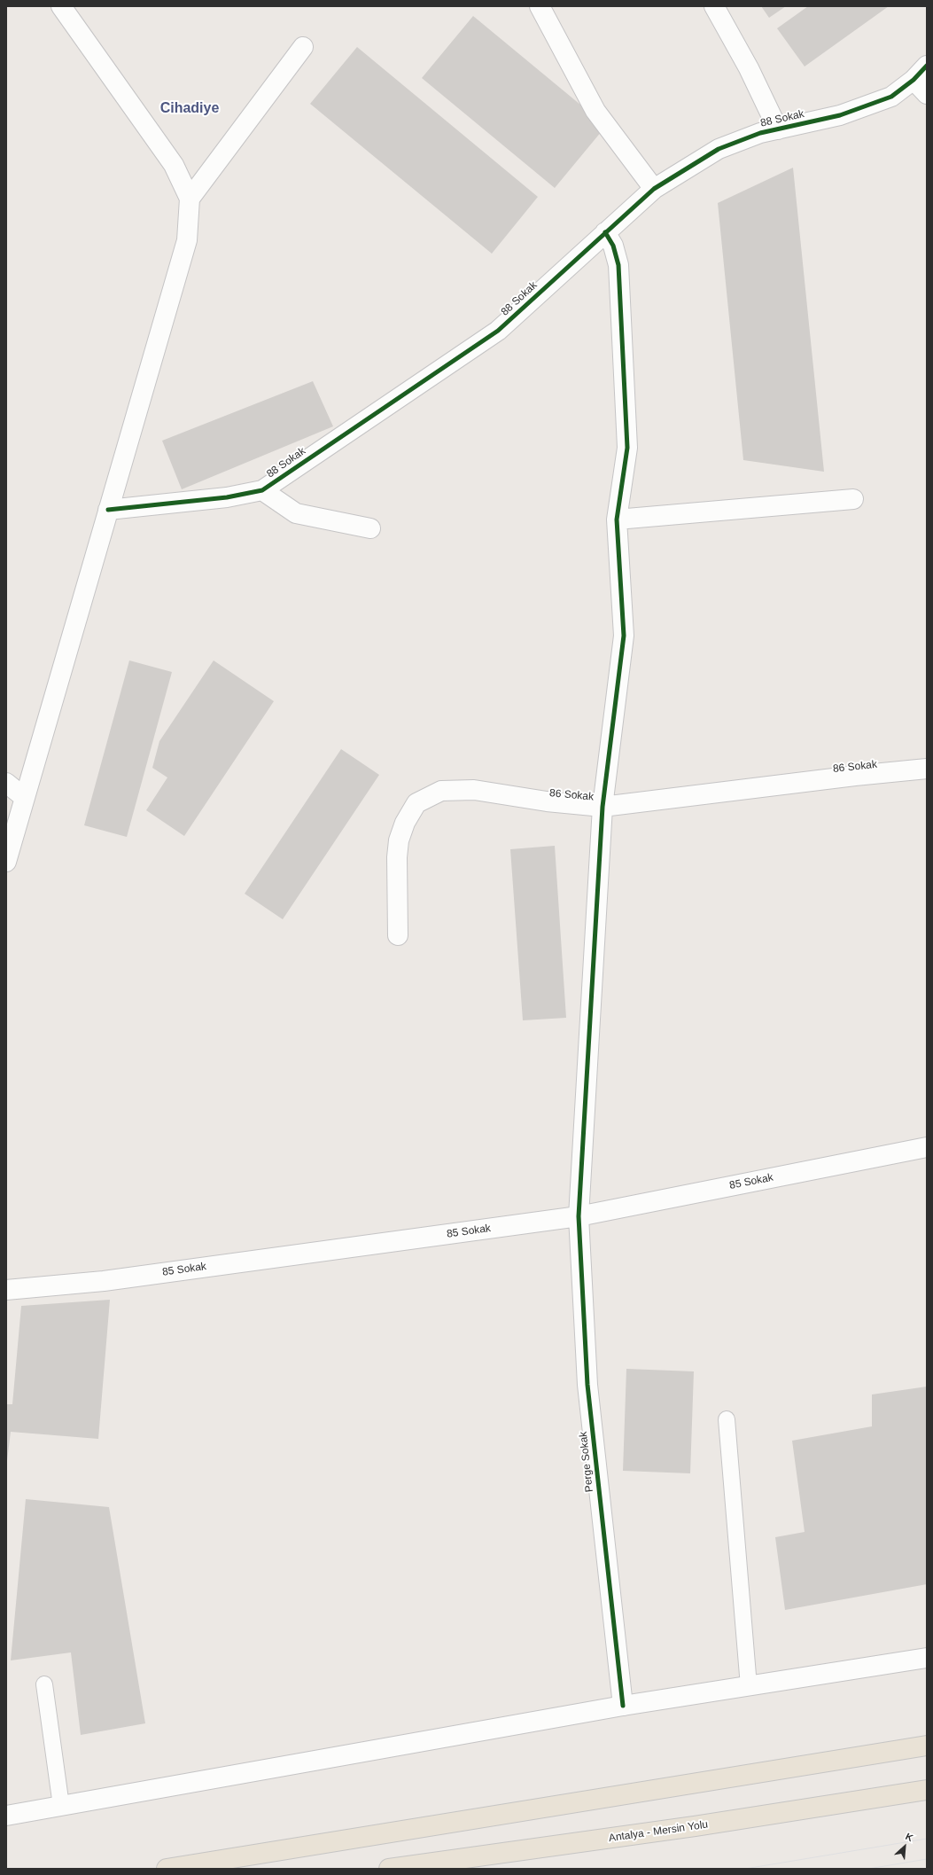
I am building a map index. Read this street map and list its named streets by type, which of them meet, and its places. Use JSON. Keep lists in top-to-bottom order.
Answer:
{
  "streets": {
    "highway": ["Antalya - Mersin Yolu"],
    "street": [
      "88 Sokak",
      "86 Sokak",
      "85 Sokak",
      "Perge Sokak"
    ]
  },
  "crossings": [
    ["88 Sokak", "Perge Sokak"],
    ["86 Sokak", "Perge Sokak"],
    ["85 Sokak", "Perge Sokak"]
  ],
  "districts": ["Cihadiye"],
  "north": "top right"
}
